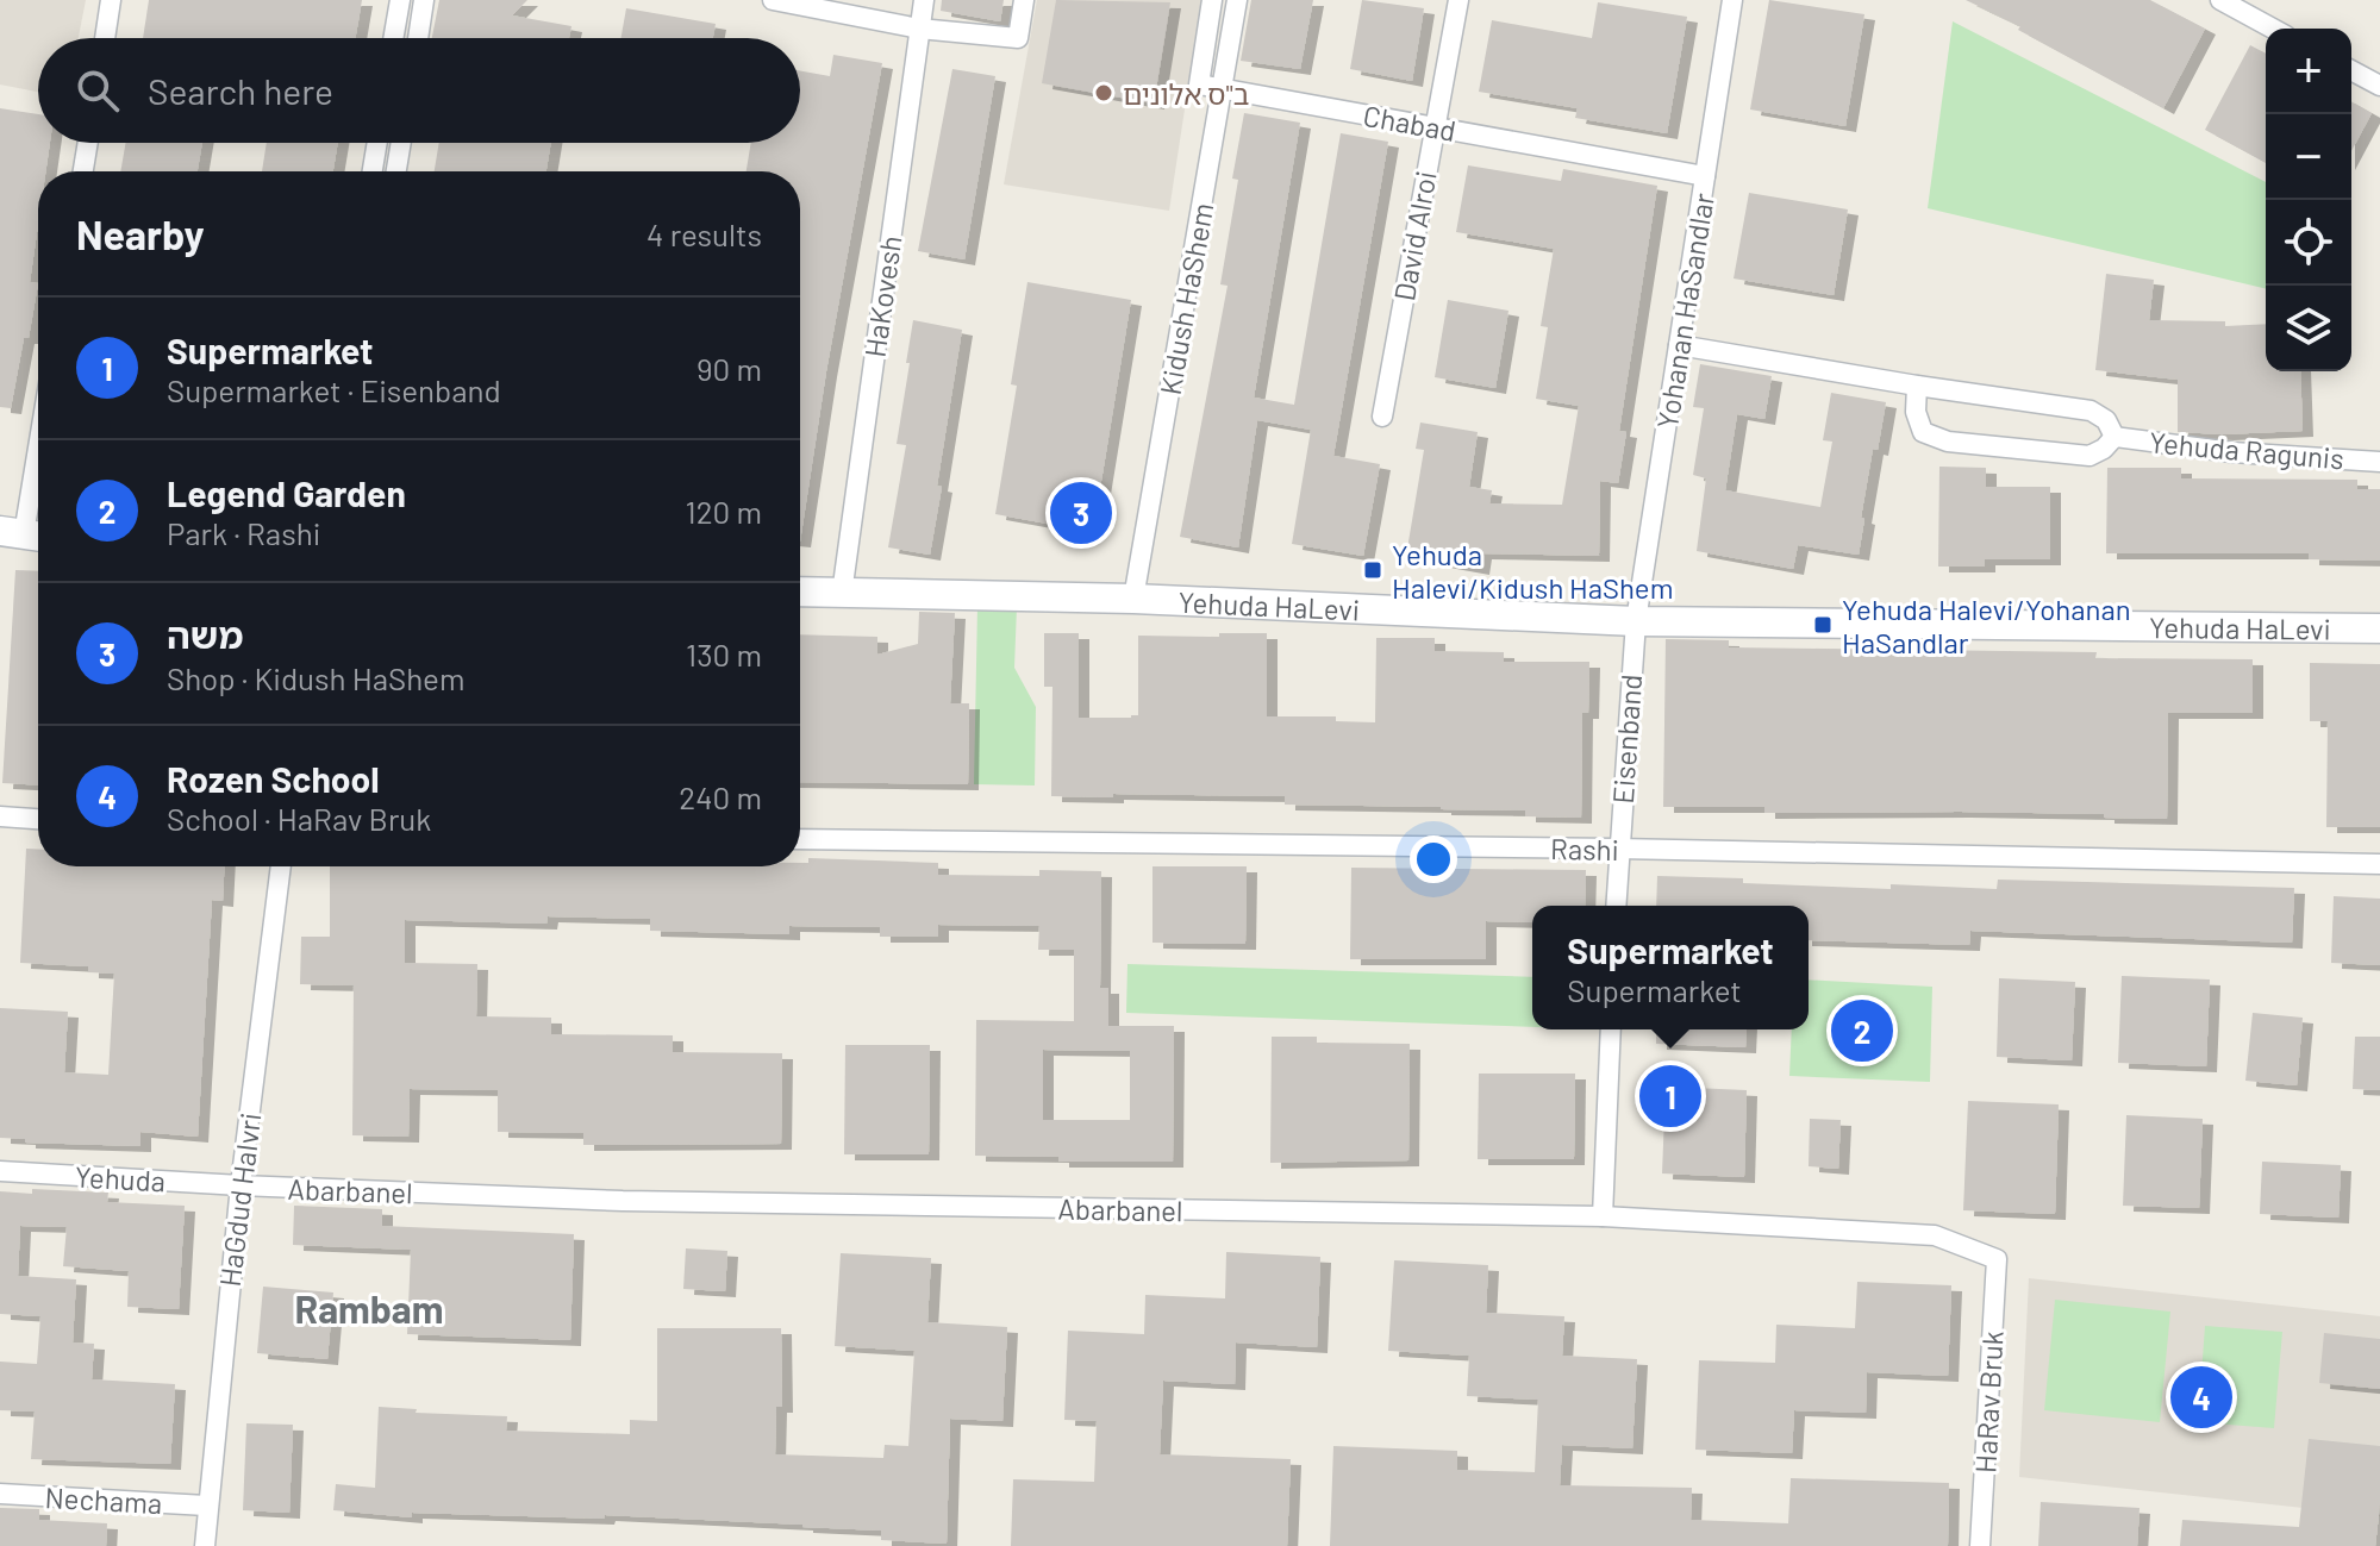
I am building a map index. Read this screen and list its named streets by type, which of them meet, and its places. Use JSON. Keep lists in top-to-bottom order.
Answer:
{
  "streets": {
    "street": [
      "Chabad",
      "David Alroi",
      "HaKovesh",
      "Kidush HaShem",
      "Yohanan HaSandlar",
      "Yehuda Ragunis",
      "Yehuda HaLevi",
      "Eisenband",
      "Rashi",
      "Yehuda",
      "Abarbanel",
      "HaGdud HaIvri",
      "HaRav Bruk",
      "Nechama"
    ]
  },
  "crossings": [
    ["Chabad", "David Alroi"],
    ["Chabad", "Kidush HaShem"],
    ["Chabad", "Yohanan HaSandlar"],
    ["HaKovesh", "Yehuda HaLevi"],
    ["Kidush HaShem", "Yehuda HaLevi"],
    ["Yohanan HaSandlar", "Yehuda Ragunis"],
    ["Yohanan HaSandlar", "Yehuda HaLevi"],
    ["Yohanan HaSandlar", "Eisenband"],
    ["Yehuda HaLevi", "Eisenband"],
    ["Eisenband", "Rashi"],
    ["Yehuda", "Abarbanel"],
    ["Yehuda", "HaGdud HaIvri"],
    ["Abarbanel", "HaGdud HaIvri"],
    ["Abarbanel", "HaRav Bruk"],
    ["HaGdud HaIvri", "Nechama"]
  ],
  "districts": ["Rambam"],
  "places": {
    "other": ["ב\"ס אלונים"],
    "transit": ["Yehuda Halevi/Kidush HaShem", "Yehuda Halevi/Yohanan HaSandlar"]
  },
  "page": {
    "map_buttons": ["+", "−"],
    "search": "Search here",
    "heading": ["Nearby", "4 results"],
    "list": [
      {
        "mark": "1",
        "name": "Supermarket",
        "note": "Supermarket · Eisenband",
        "value": "90 m"
      },
      {
        "mark": "2",
        "name": "Legend Garden",
        "note": "Park · Rashi",
        "value": "120 m"
      },
      {
        "mark": "3",
        "name": "משה",
        "note": "Shop · Kidush HaShem",
        "value": "130 m"
      },
      {
        "mark": "4",
        "name": "Rozen School",
        "note": "School · HaRav Bruk",
        "value": "240 m"
      }
    ],
    "pins": [
      "3",
      "2",
      "1",
      "4"
    ],
    "popup": ["Supermarket", "Supermarket"]
  }
}
